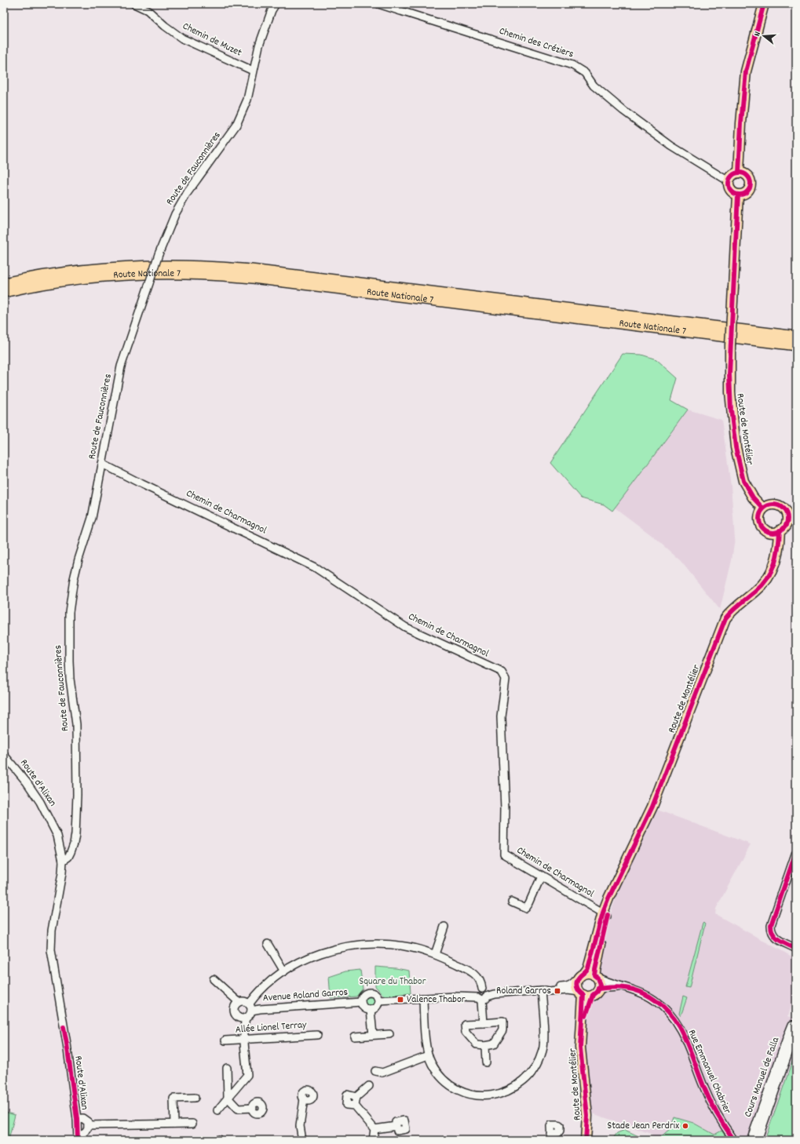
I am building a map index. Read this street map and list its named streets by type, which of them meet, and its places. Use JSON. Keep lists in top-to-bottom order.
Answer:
{
  "streets": {
    "highway": ["Route Nationale 7"],
    "main road": ["Route de Montélier"],
    "street": [
      "Chemin de Muzet",
      "Chemin des Créziers",
      "Route de Fauconnières",
      "Chemin de Charmagnol",
      "Route d'Alixan",
      "Avenue Roland Garros",
      "Allée Lionel Terray",
      "Rue Emmanuel Chabrier",
      "Cours Manuel de Falla"
    ]
  },
  "crossings": [
    ["Chemin de Muzet", "Route de Fauconnières"],
    ["Chemin des Créziers", "Route de Montélier"],
    ["Route de Fauconnières", "Chemin de Charmagnol"],
    ["Route de Fauconnières", "Route d'Alixan"],
    ["Route de Montélier", "Chemin de Charmagnol"],
    ["Route de Montélier", "Rue Emmanuel Chabrier"]
  ],
  "parks": ["Square du Thabor"],
  "places": {
    "transit": ["Roland Garros", "Valence Thabor"],
    "other": ["Stade Jean Perdrix"]
  },
  "north": "left"
}
